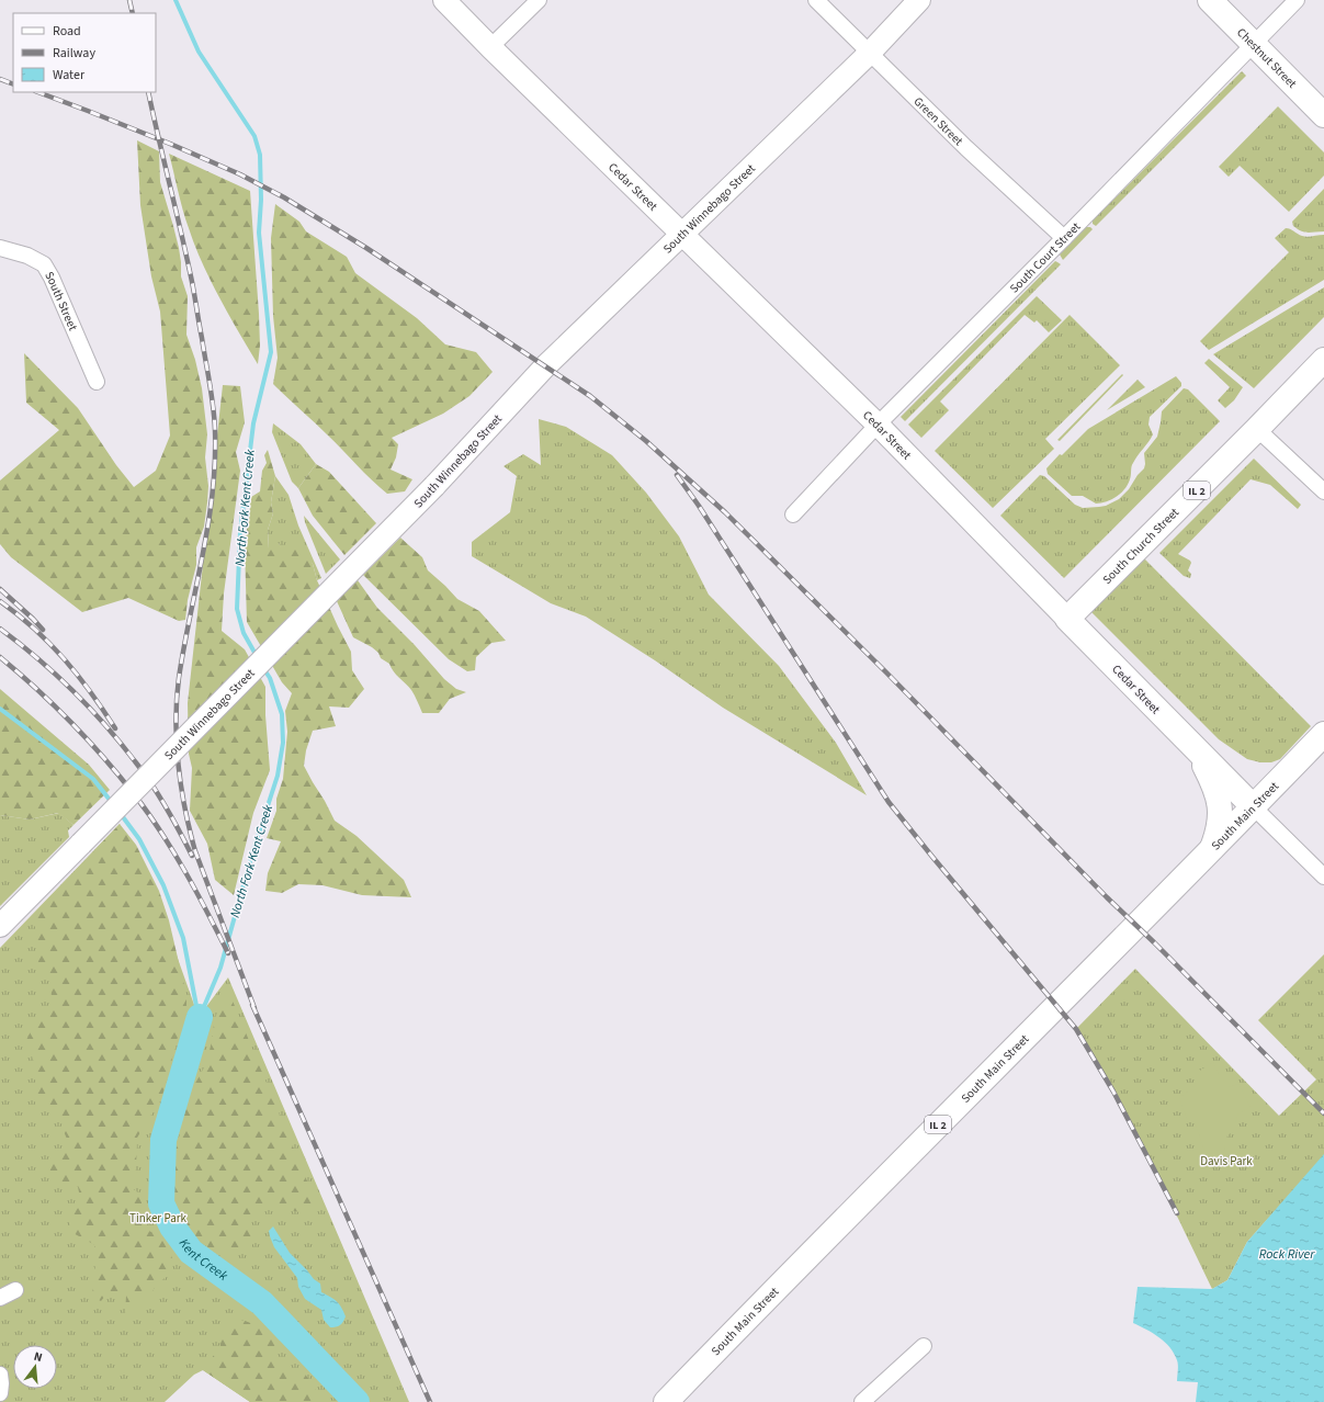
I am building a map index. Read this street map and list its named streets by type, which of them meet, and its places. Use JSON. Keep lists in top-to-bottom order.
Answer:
{
  "streets": {
    "main road": [
      "Chestnut Street",
      "Cedar Street",
      "South Winnebago Street",
      "IL 2",
      "South Church Street",
      "South Main Street"
    ],
    "street": ["Green Street", "South Court Street", "South Street"]
  },
  "crossings": [
    ["Chestnut Street", "South Court Street"],
    ["Green Street", "South Winnebago Street"],
    ["Green Street", "South Court Street"],
    ["Cedar Street", "South Winnebago Street"],
    ["Cedar Street", "South Court Street"],
    ["Cedar Street", "IL 2"],
    ["Cedar Street", "South Church Street"],
    ["Cedar Street", "South Main Street"],
    ["IL 2", "South Main Street"]
  ],
  "water": ["North Fork Kent Creek", "Rock River", "Kent Creek"],
  "parks": ["Davis Park", "Tinker Park"],
  "legend": ["Road", "Railway", "Water"],
  "north": "top"
}
